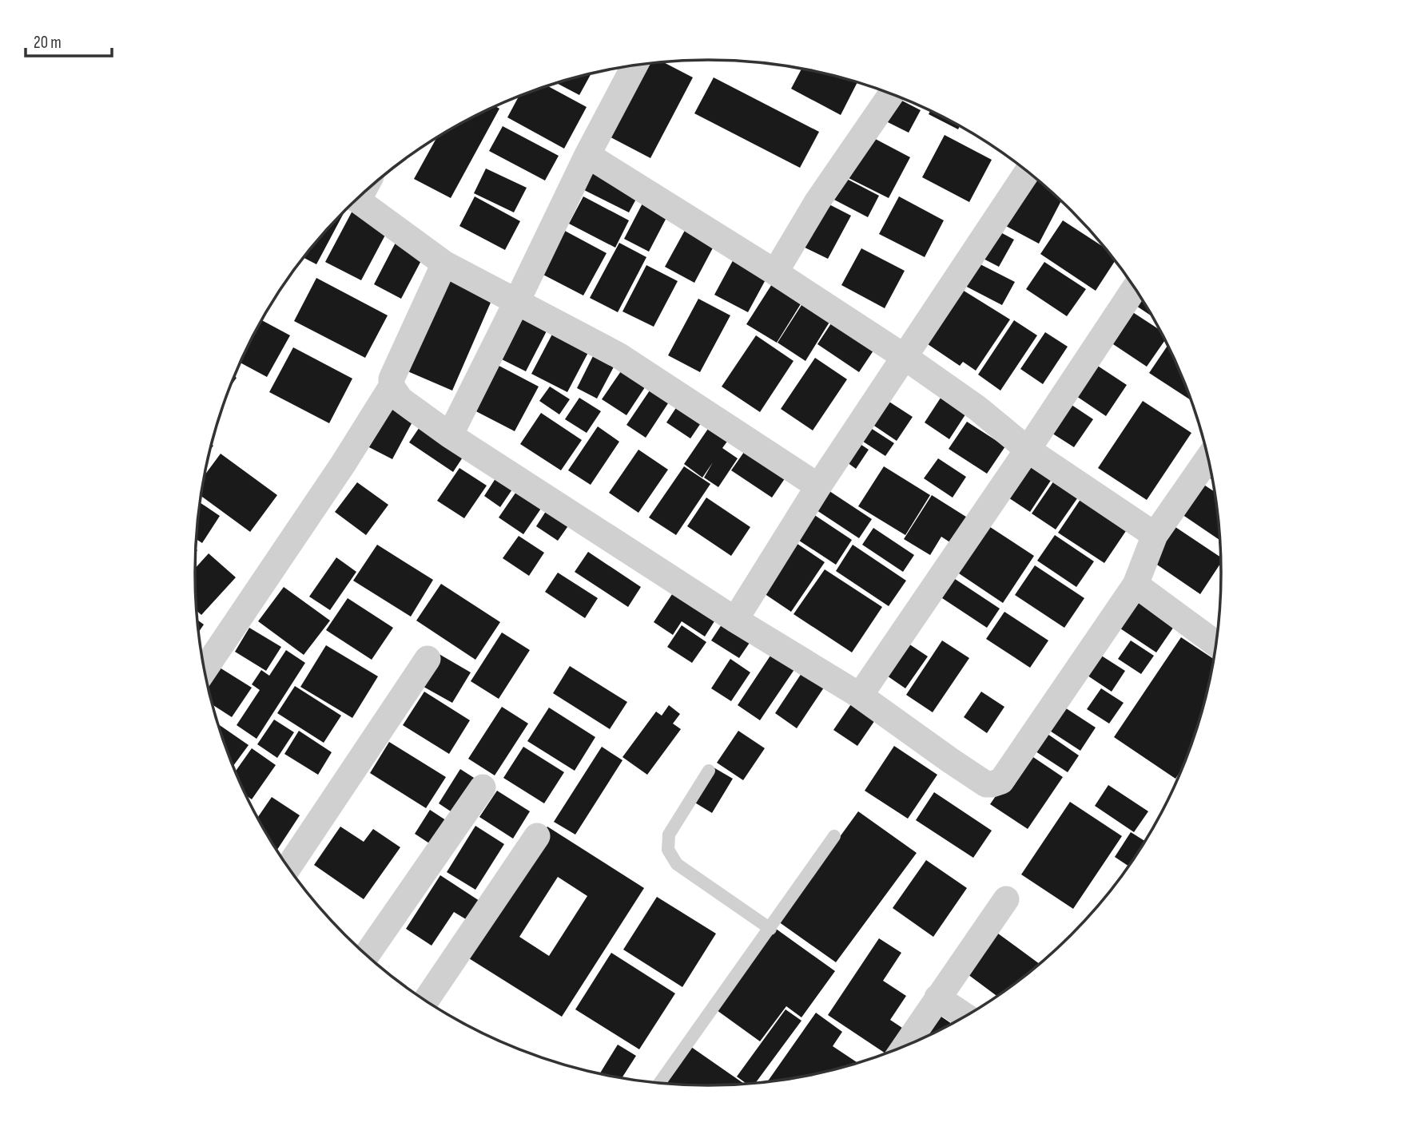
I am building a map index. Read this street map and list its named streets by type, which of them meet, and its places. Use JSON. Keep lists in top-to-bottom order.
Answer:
{
  "scale_bar": "20 m"
}
